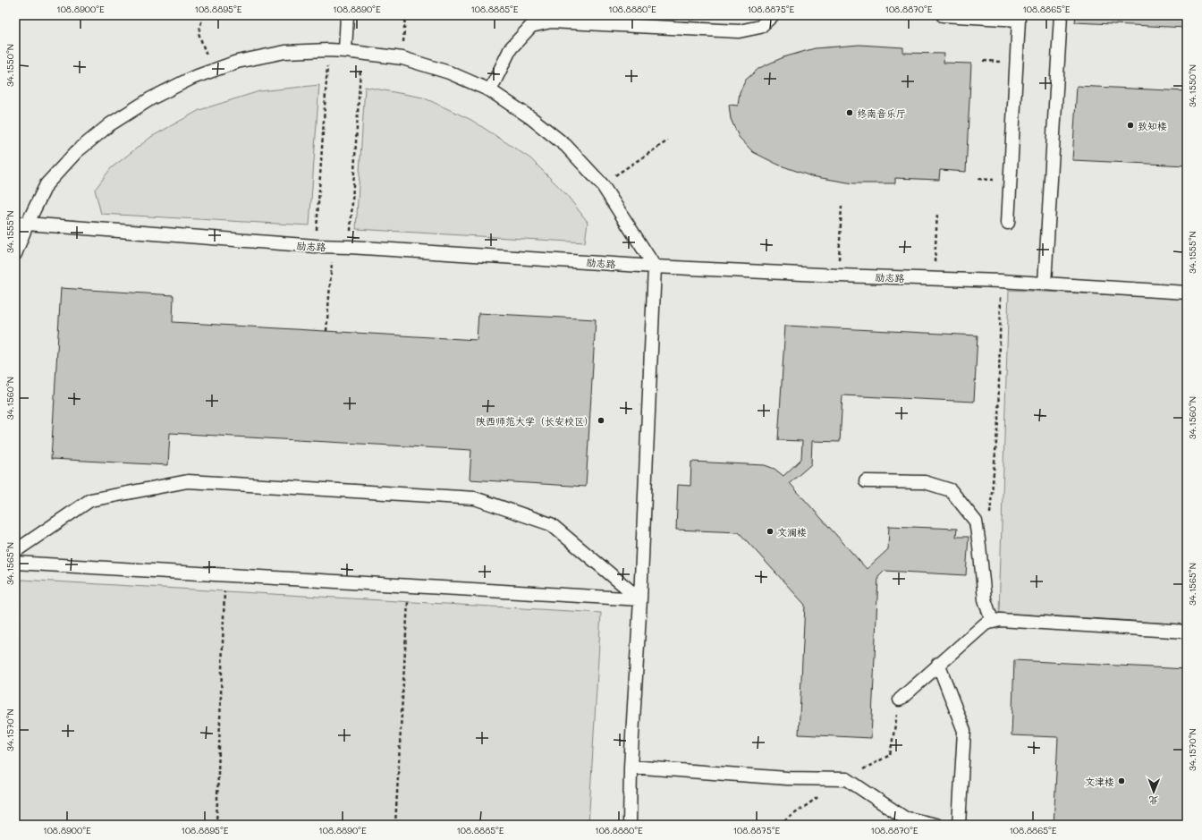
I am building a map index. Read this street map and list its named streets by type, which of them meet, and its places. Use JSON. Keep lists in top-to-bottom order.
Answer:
{
  "streets": {
    "lane": ["励志路"]
  },
  "places": [
    "终南音乐厅",
    "致知楼",
    "陕西师范大学（长安校区）",
    "文澜楼",
    "文津楼"
  ],
  "north": "bottom",
  "coordinates": [
    "108.8900°E",
    "108.8895°E",
    "108.8890°E",
    "108.8885°E",
    "108.8880°E",
    "108.8875°E",
    "108.8870°E",
    "108.8865°E",
    "34.1550°N",
    "34.1555°N",
    "34.1560°N",
    "34.1565°N",
    "34.1570°N"
  ]
}
